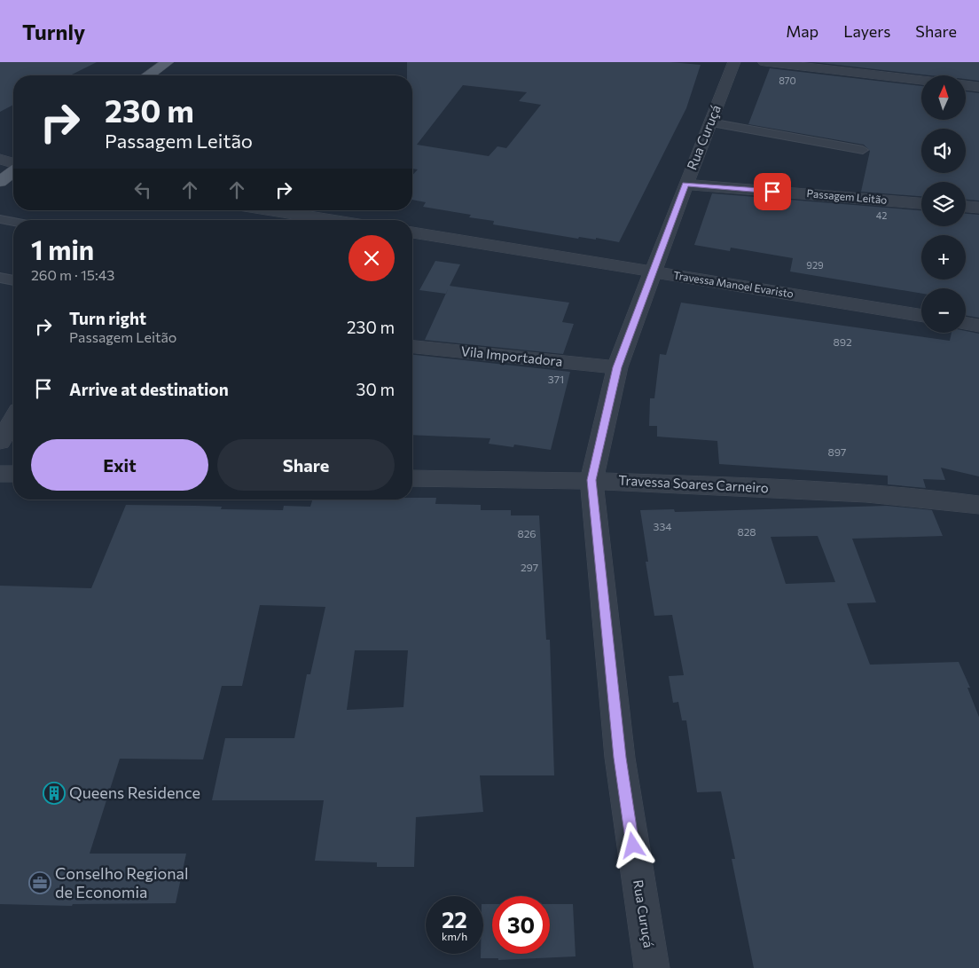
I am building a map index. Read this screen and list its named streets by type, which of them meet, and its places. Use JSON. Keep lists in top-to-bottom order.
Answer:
{
  "streets": {
    "street": [
      "Rua Curuçá",
      "Passagem Leitão",
      "Travessa Manoel Evaristo",
      "Vila Importadora",
      "Travessa Soares Carneiro"
    ]
  },
  "crossings": [
    ["Rua Curuçá", "Passagem Leitão"],
    ["Rua Curuçá", "Travessa Manoel Evaristo"],
    ["Rua Curuçá", "Vila Importadora"],
    ["Rua Curuçá", "Travessa Soares Carneiro"]
  ],
  "places": {
    "building": ["Queens Residence"],
    "office": ["Conselho Regional de Economia"]
  },
  "house_numbers": [
    "870",
    "42",
    "929",
    "892",
    "371",
    "897",
    "334",
    "828",
    "826",
    "297"
  ],
  "north": "top",
  "page": {
    "header": "Turnly",
    "nav": ["Map", "Layers", "Share"],
    "map_buttons": ["+", "−"],
    "turn": ["230 m", "Passagem Leitão"],
    "heading": ["1 min", "260 m · 15:43"],
    "list": [
      {
        "name": "Turn right",
        "note": "Passagem Leitão",
        "value": "230 m"
      },
      {
        "name": "Arrive at destination",
        "value": "30 m"
      }
    ],
    "buttons": ["Exit", "Share"],
    "speed": "22 km/h",
    "limit": "30"
  }
}
